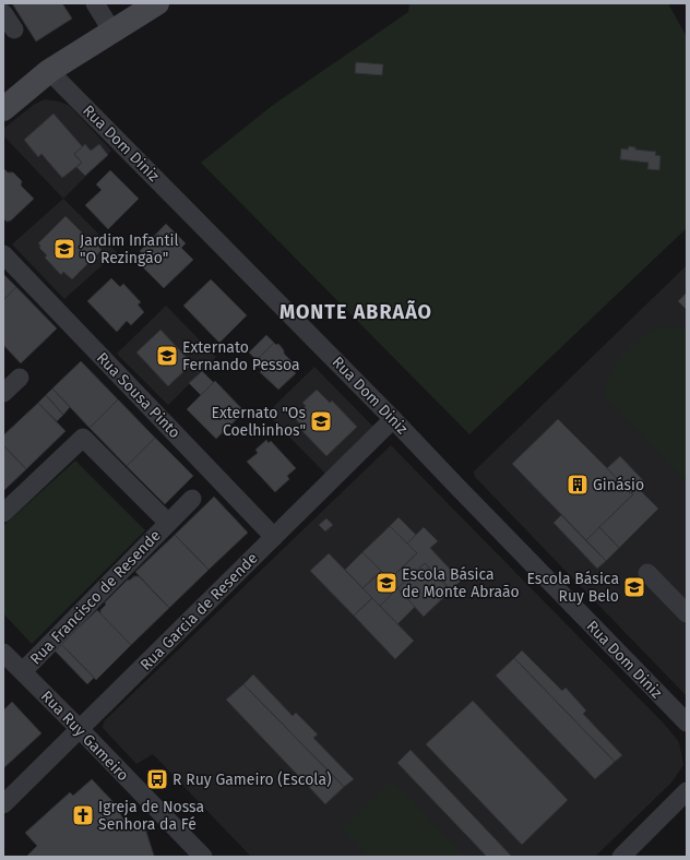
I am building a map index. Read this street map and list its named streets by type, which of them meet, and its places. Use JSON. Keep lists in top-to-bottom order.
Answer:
{
  "streets": {
    "street": [
      "Rua Dom Diniz",
      "Rua Sousa Pinto",
      "Rua Francisco de Resende",
      "Rua Garcia de Resende",
      "Rua Ruy Gameiro"
    ]
  },
  "crossings": [
    ["Rua Dom Diniz", "Rua Garcia de Resende"],
    ["Rua Sousa Pinto", "Rua Garcia de Resende"],
    ["Rua Francisco de Resende", "Rua Ruy Gameiro"],
    ["Rua Garcia de Resende", "Rua Ruy Gameiro"]
  ],
  "districts": ["MONTE ABRAÃO"],
  "places": {
    "school or university": [
      "Jardim Infantil \"O Rezingão\"",
      "Externato Fernando Pessoa",
      "Externato \"Os Coelhinhos\"",
      "Escola Básica de Monte Abraão",
      "Escola Básica Ruy Belo"
    ],
    "building": ["Ginásio"],
    "bus stop": ["R Ruy Gameiro (Escola)"],
    "church": ["Igreja de Nossa Senhora da Fé"]
  }
}
